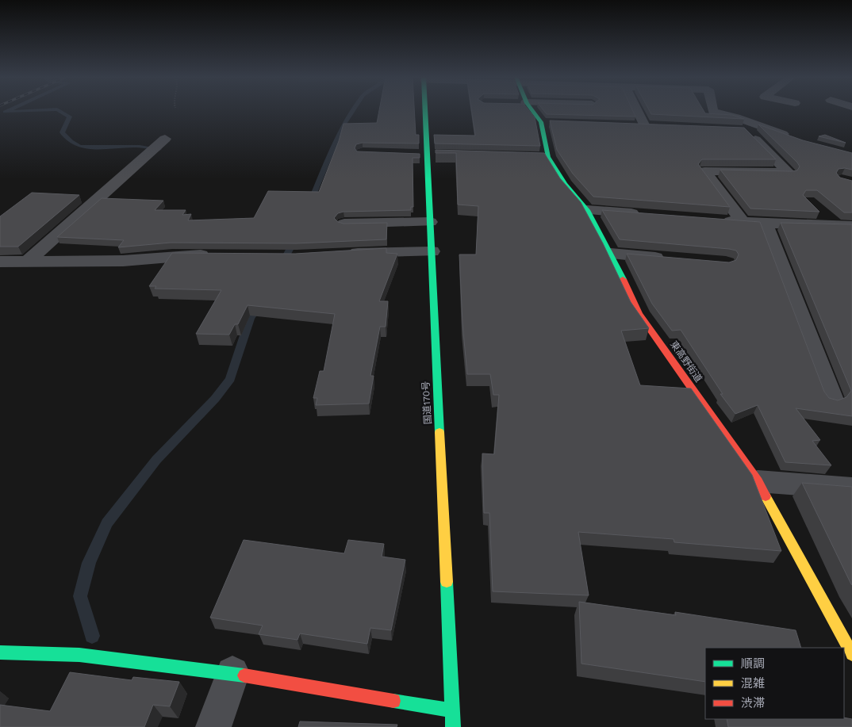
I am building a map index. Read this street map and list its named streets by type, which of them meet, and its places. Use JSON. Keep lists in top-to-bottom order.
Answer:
{
  "streets": {
    "main road": ["東高野街道", "国道170号"]
  },
  "legend": ["順調", "混雑", "渋滞"]
}
